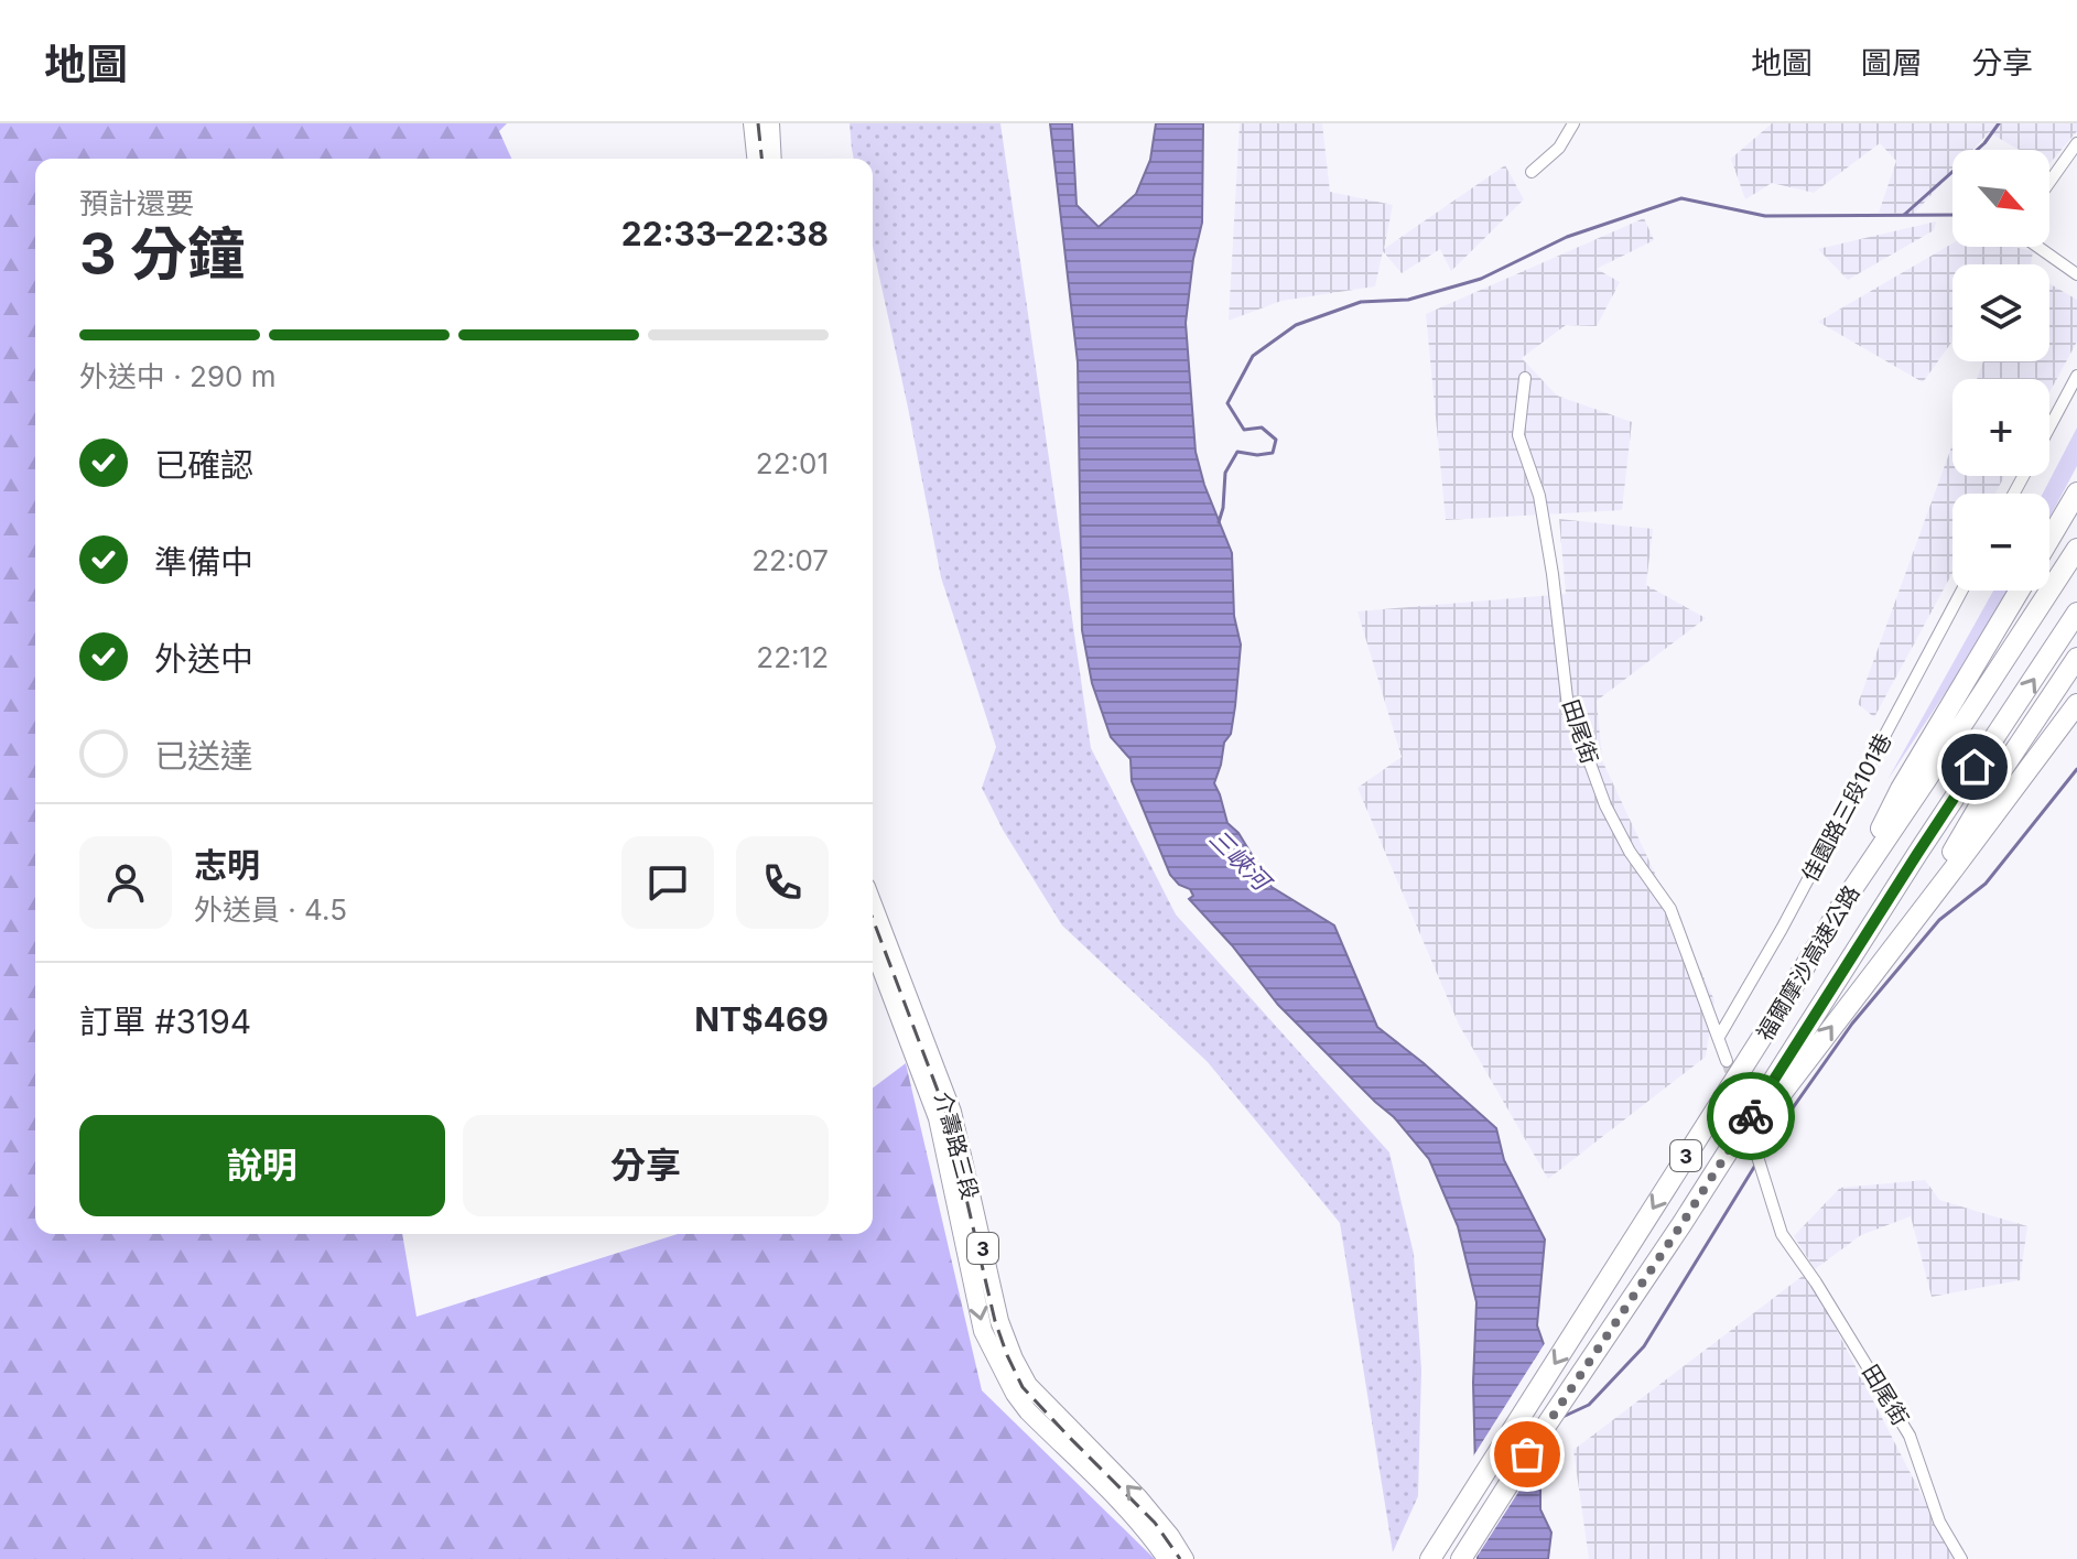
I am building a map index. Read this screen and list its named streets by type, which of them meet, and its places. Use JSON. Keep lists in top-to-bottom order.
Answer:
{
  "streets": {
    "highway": ["福爾摩沙高速公路", "3"],
    "main road": ["介壽路三段"],
    "street": ["田尾街", "佳園路三段101巷"]
  },
  "crossings": [
    ["田尾街", "佳園路三段101巷"]
  ],
  "water": ["三峽河"],
  "north": "bottom right",
  "page": {
    "header": "地圖",
    "nav": ["地圖", "圖層", "分享"],
    "map_buttons": ["+", "−"],
    "heading": ["3 分鐘", "預計還要", "22:33–22:38"],
    "panel": [
      "志明",
      "外送員 · 4.5",
      "訂單 #3194",
      "NT$469"
    ],
    "bar": "外送中 · 290 m",
    "list": [
      ["已確認", "22:01"],
      ["準備中", "22:07"],
      ["外送中", "22:12"],
      "已送達"
    ],
    "buttons": ["說明", "分享"]
  }
}
